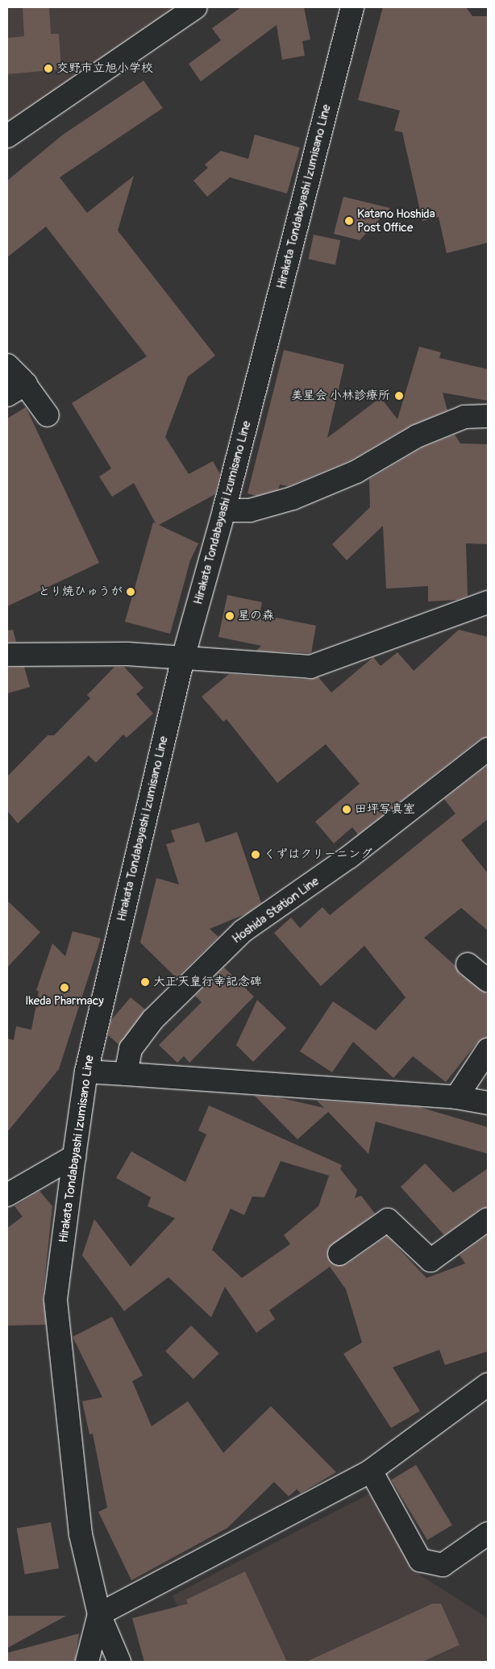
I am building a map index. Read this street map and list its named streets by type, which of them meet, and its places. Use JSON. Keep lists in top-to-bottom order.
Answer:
{
  "streets": {
    "main road": ["Hirakata Tondabayashi Izumisano Line", "Hoshida Station Line"]
  },
  "places": [
    "交野市立旭小学校",
    "Katano Hoshida Post Office",
    "美星会 小林診療所",
    "とり焼ひゅうが",
    "星の森",
    "田坪写真室",
    "くずはクリーニング",
    "大正天皇行幸記念碑",
    "Ikeda Pharmacy"
  ]
}
